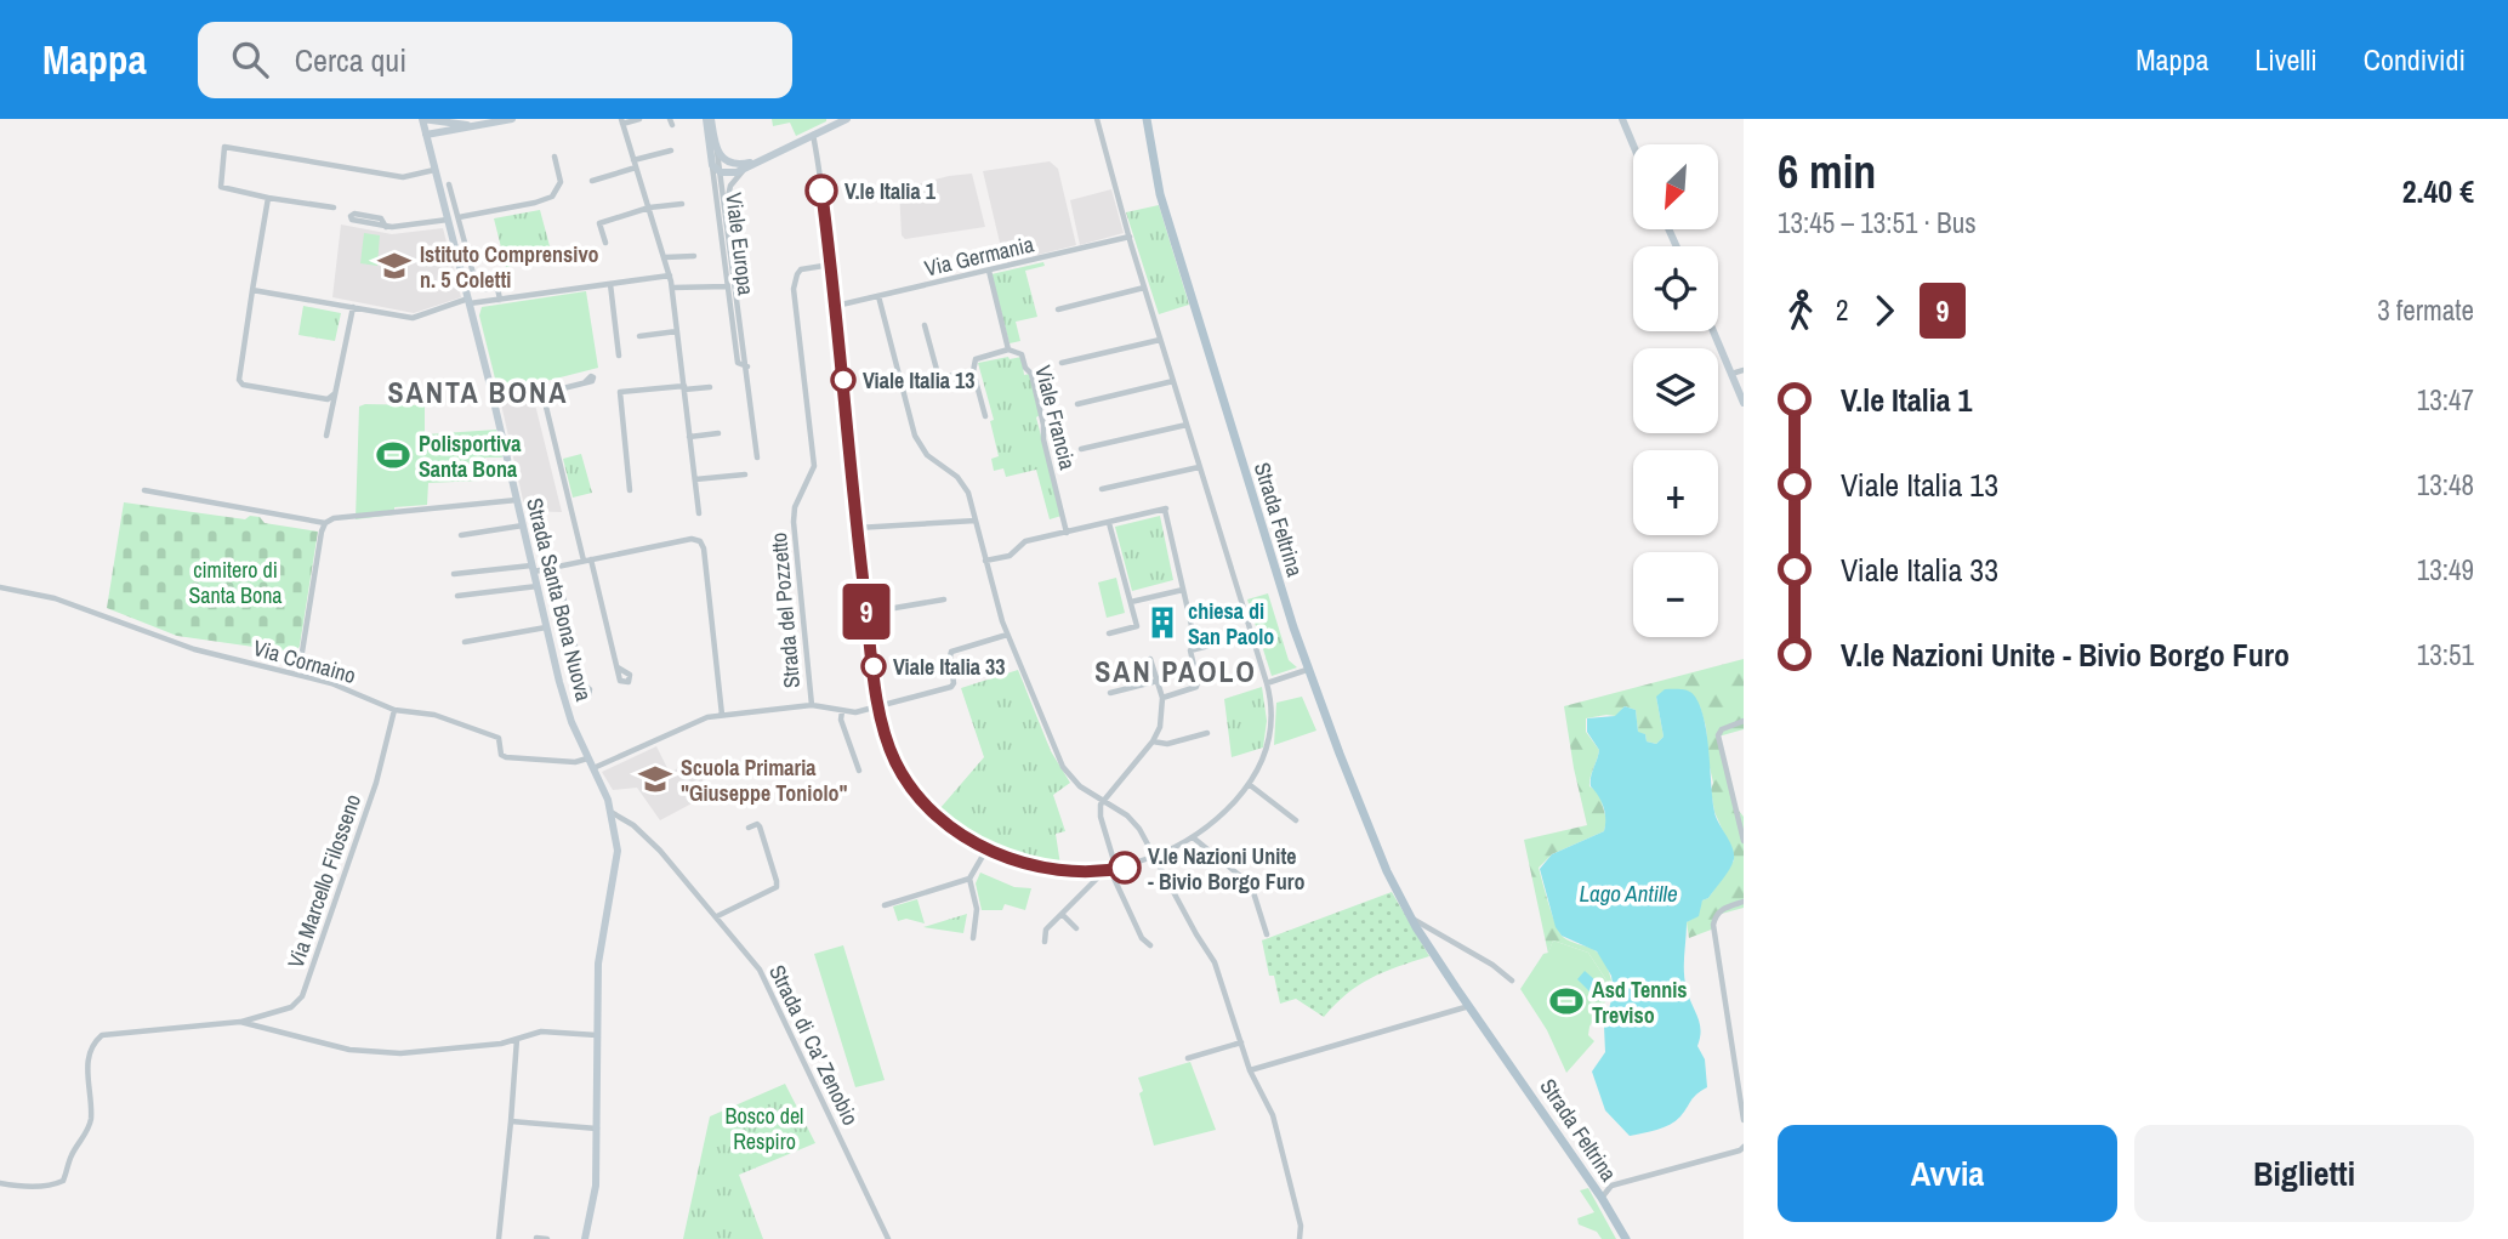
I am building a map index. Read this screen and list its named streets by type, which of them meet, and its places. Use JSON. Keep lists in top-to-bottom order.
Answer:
{
  "streets": {
    "main road": ["Strada Feltrina"],
    "street": [
      "Viale Europa",
      "Via Germania",
      "Viale Francia",
      "Strada Santa Bona Nuova",
      "Strada del Pozzetto",
      "Via Cornaino",
      "Via Marcello Filosseno",
      "Strada di Ca' Zenobio"
    ]
  },
  "crossings": [
    ["Via Germania", "Viale Francia"],
    ["Strada Santa Bona Nuova", "Strada del Pozzetto"],
    ["Strada Santa Bona Nuova", "Via Cornaino"],
    ["Strada Santa Bona Nuova", "Strada di Ca' Zenobio"],
    ["Via Cornaino", "Via Marcello Filosseno"]
  ],
  "districts": ["SANTA BONA", "SAN PAOLO"],
  "water": ["Lago Antille"],
  "parks": ["cimitero di Santa Bona", "Bosco del Respiro"],
  "places": {
    "other": [
      "V.le Italia 1",
      "Viale Italia 13",
      "Viale Italia 33",
      "V.le Nazioni Unite - Bivio Borgo Furo"
    ],
    "school or university": ["Istituto Comprensivo n. 5 Coletti", "Scuola Primaria \"Giuseppe Toniolo\""],
    "sports": ["Polisportiva Santa Bona", "Asd Tennis Treviso"],
    "building": ["chiesa di San Paolo"]
  },
  "lines": ["bus line 9"],
  "north": "bottom left",
  "page": {
    "header": "Mappa",
    "search": "Cerca qui",
    "nav": ["Mappa", "Livelli", "Condividi"],
    "on_map": "9",
    "heading": ["6 min", "13:45 – 13:51 · Bus", "2.40 €"],
    "map_buttons": ["+", "−"],
    "legs": ["2", "9", "3 fermate"],
    "list": [
      {
        "name": "V.le Italia 1",
        "value": "13:47"
      },
      {
        "name": "Viale Italia 13",
        "value": "13:48"
      },
      {
        "name": "Viale Italia 33",
        "value": "13:49"
      },
      {
        "name": "V.le Nazioni Unite - Bivio Borgo Furo",
        "value": "13:51"
      }
    ],
    "buttons": ["Avvia", "Biglietti"]
  }
}
